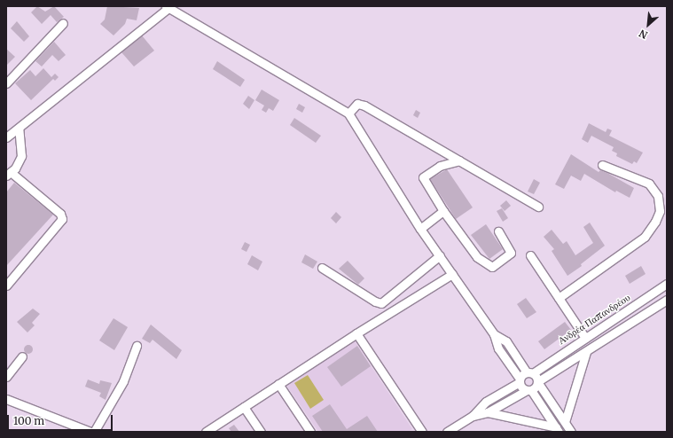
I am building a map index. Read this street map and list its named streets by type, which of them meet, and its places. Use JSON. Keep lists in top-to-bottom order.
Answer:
{
  "streets": {
    "street": ["Ανδρέα Παπανδρέου"]
  },
  "scale_bar": "100 m",
  "north": "bottom left"
}
